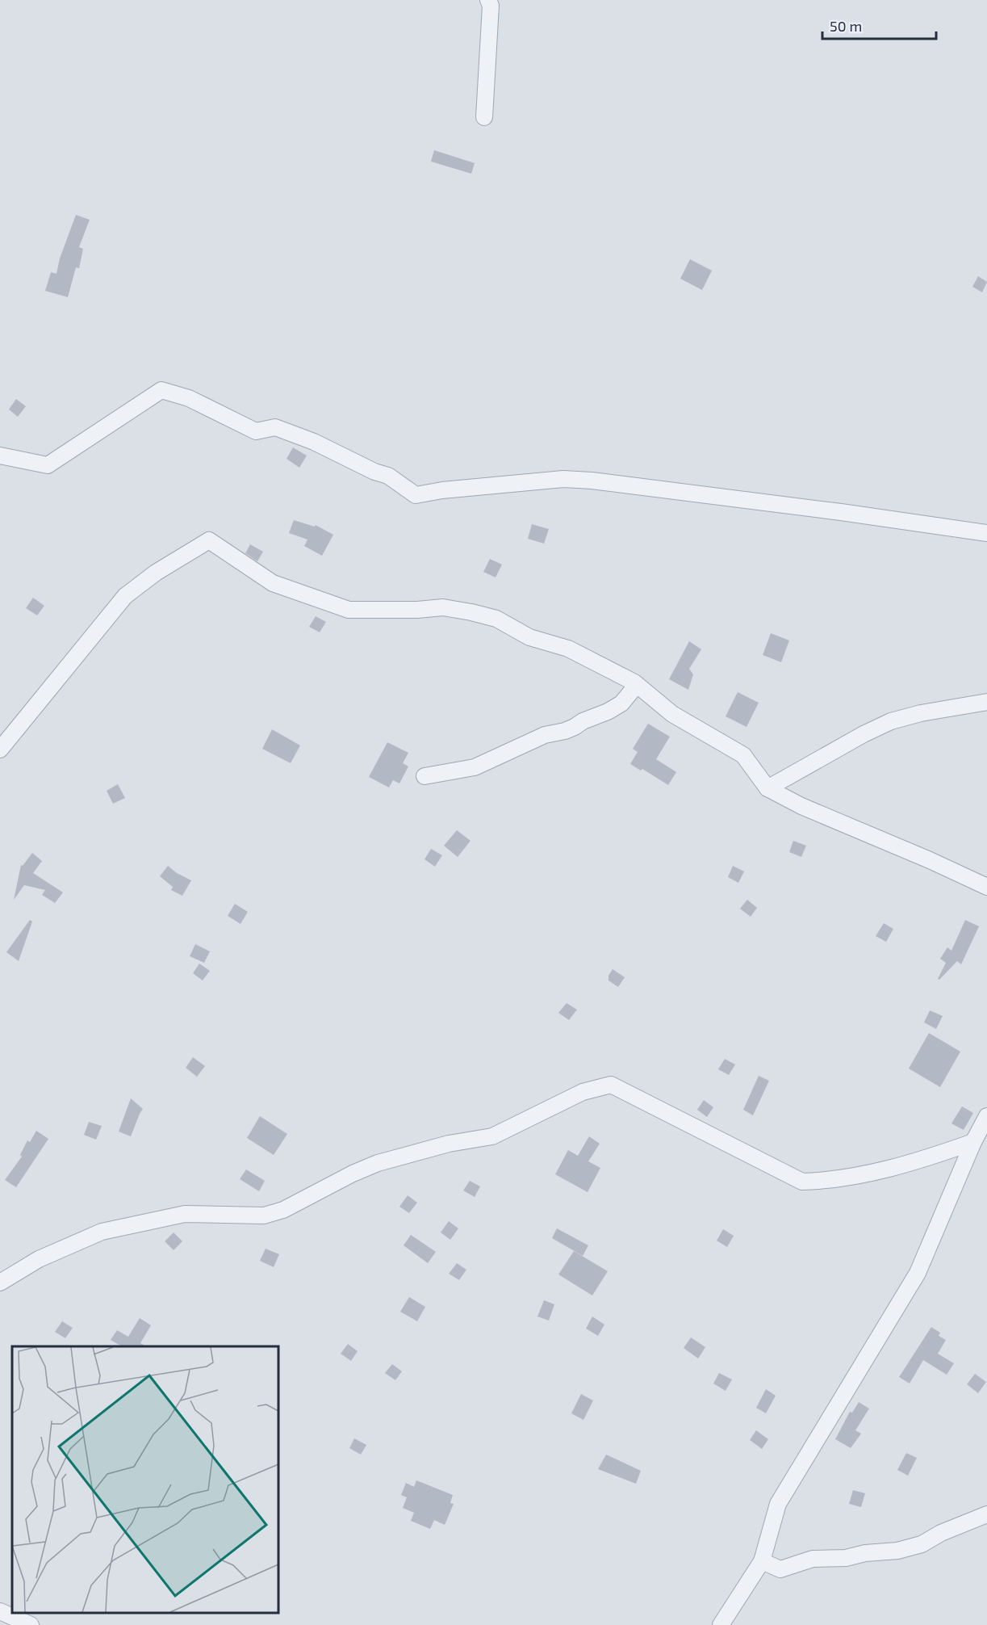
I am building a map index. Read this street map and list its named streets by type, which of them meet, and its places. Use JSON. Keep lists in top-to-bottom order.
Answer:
{
  "scale_bar": "50 m"
}
